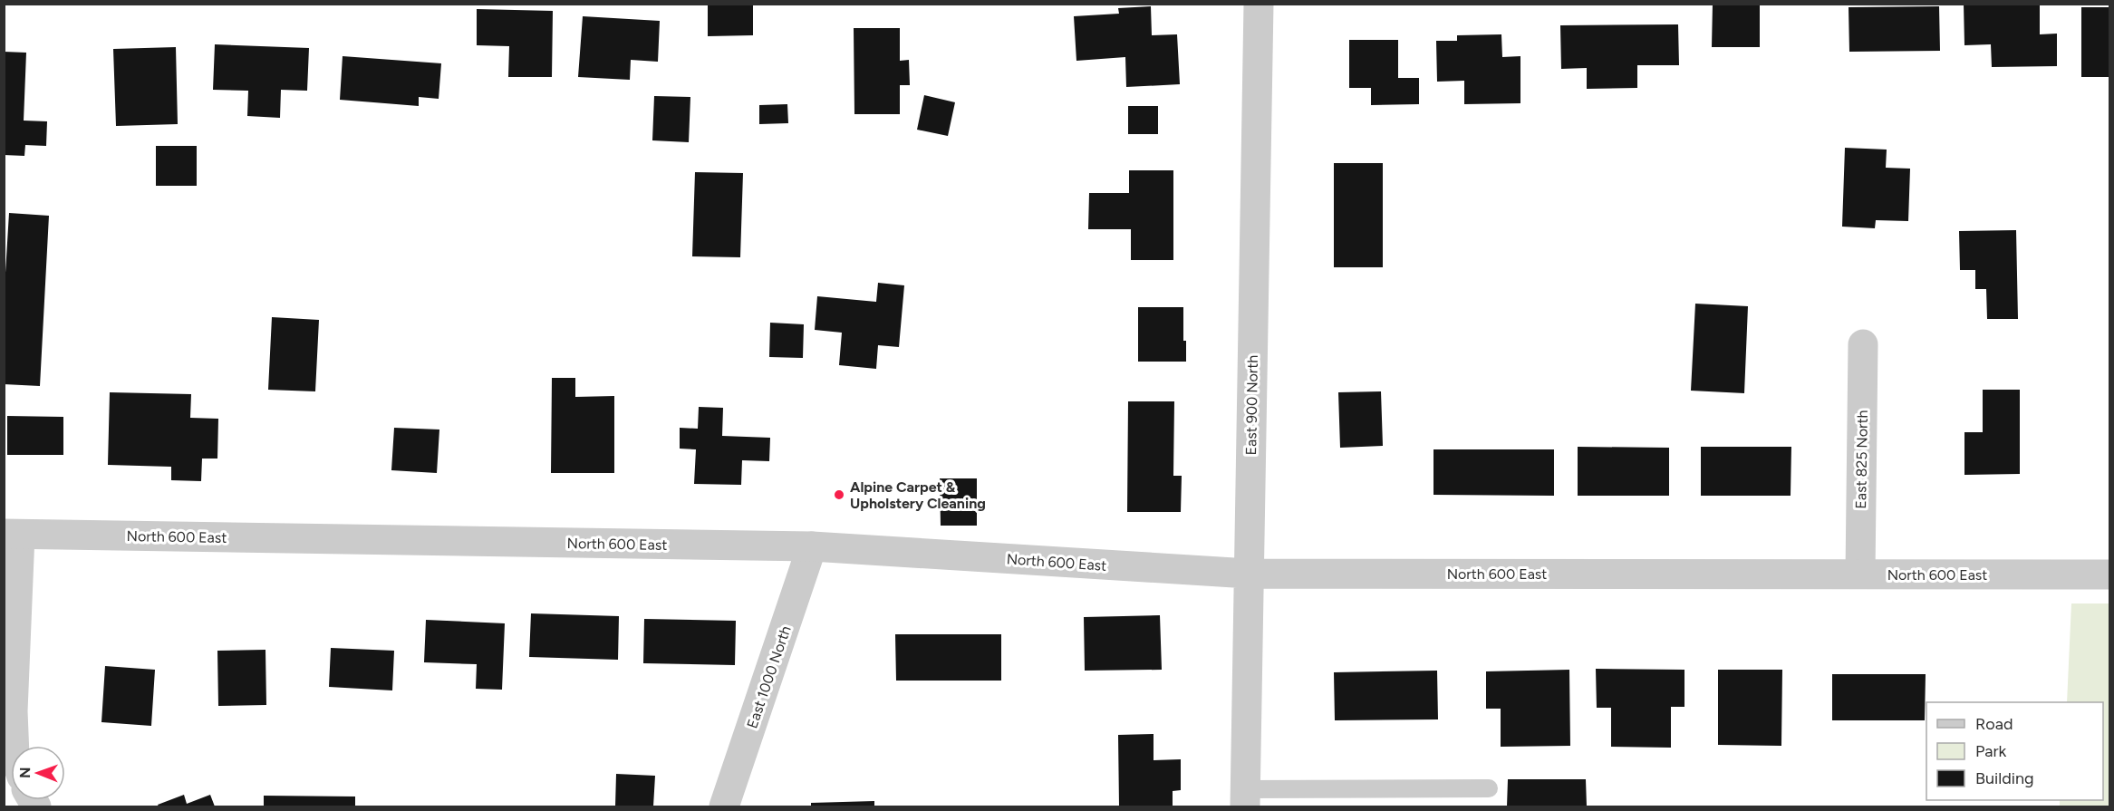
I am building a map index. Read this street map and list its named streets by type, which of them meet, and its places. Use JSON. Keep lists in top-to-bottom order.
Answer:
{
  "streets": {
    "street": [
      "East 900 North",
      "East 825 North",
      "North 600 East",
      "East 1000 North"
    ]
  },
  "crossings": [
    ["East 900 North", "North 600 East"],
    ["East 825 North", "North 600 East"],
    ["North 600 East", "East 1000 North"]
  ],
  "places": ["Alpine Carpet & Upholstery Cleaning"],
  "legend": ["Road", "Park", "Building"],
  "north": "left"
}
